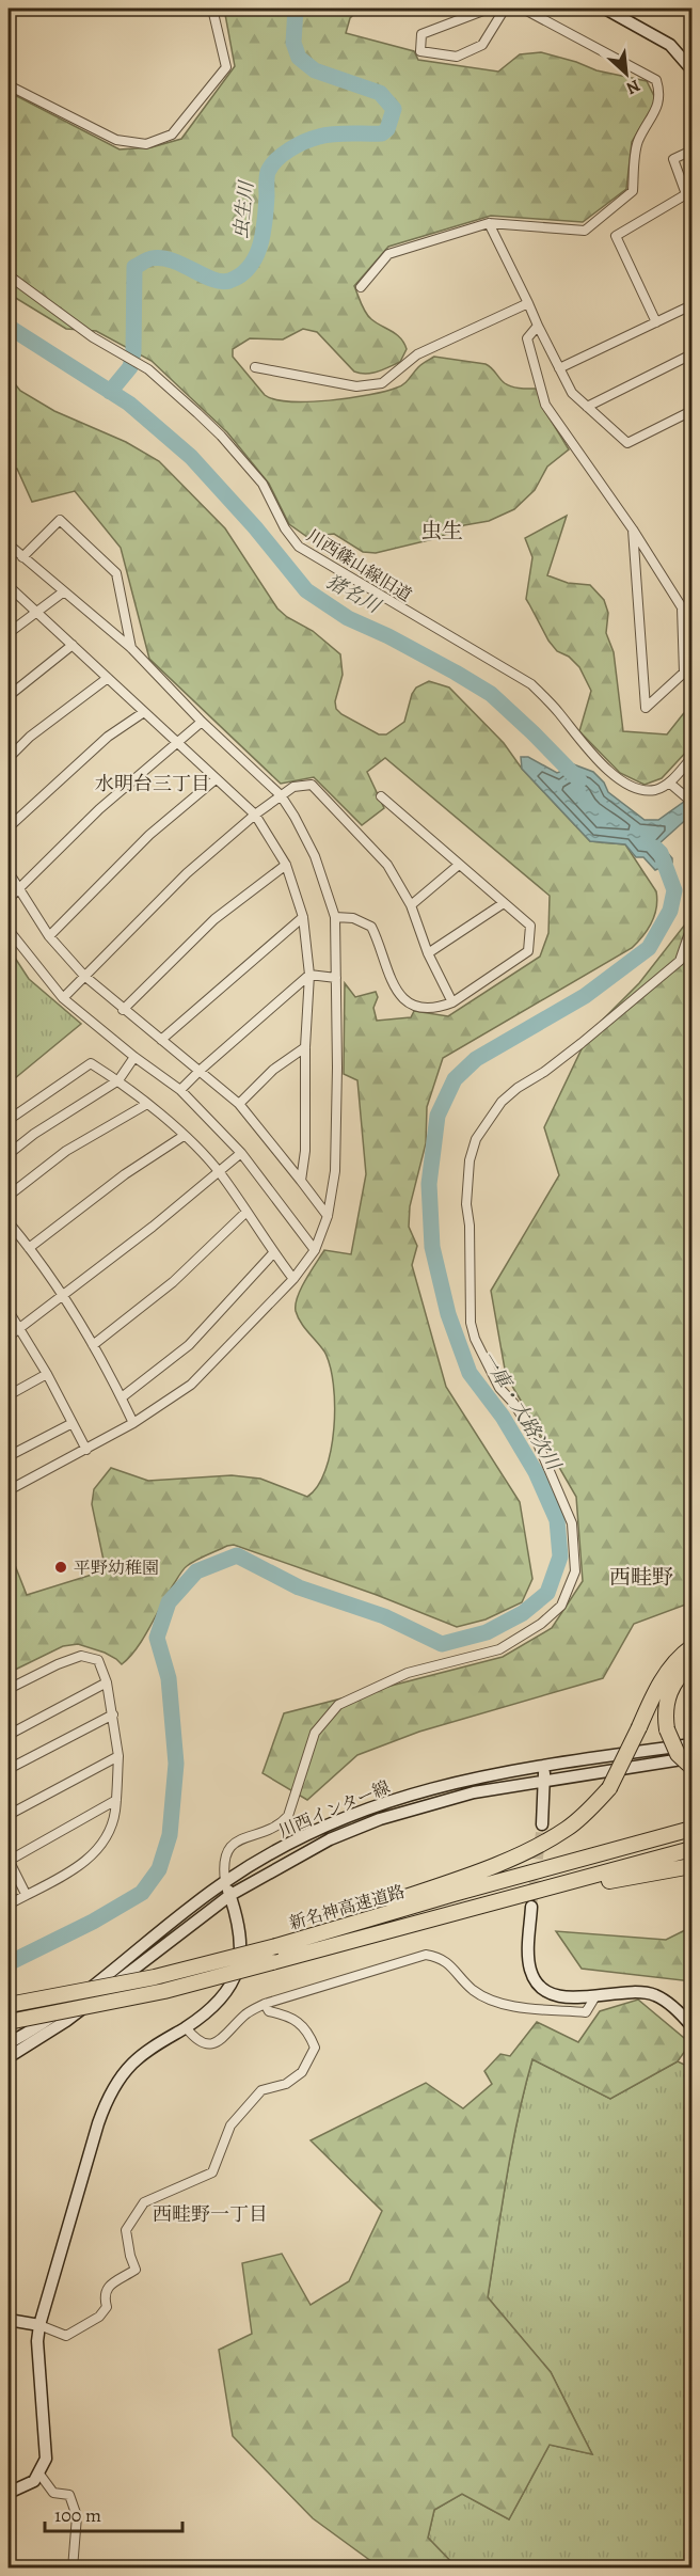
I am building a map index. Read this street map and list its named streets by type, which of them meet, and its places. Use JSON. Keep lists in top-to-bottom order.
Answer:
{
  "streets": {
    "highway": ["新名神高速道路"],
    "main road": ["川西インター線"],
    "street": ["川西篠山線旧道"]
  },
  "districts": [
    "虫生",
    "水明台三丁目",
    "西畦野",
    "西畦野一丁目"
  ],
  "water": ["虫生川", "猪名川", "一庫・大路次川"],
  "places": ["平野幼稚園"],
  "scale_bar": "100 m",
  "north": "bottom right"
}
